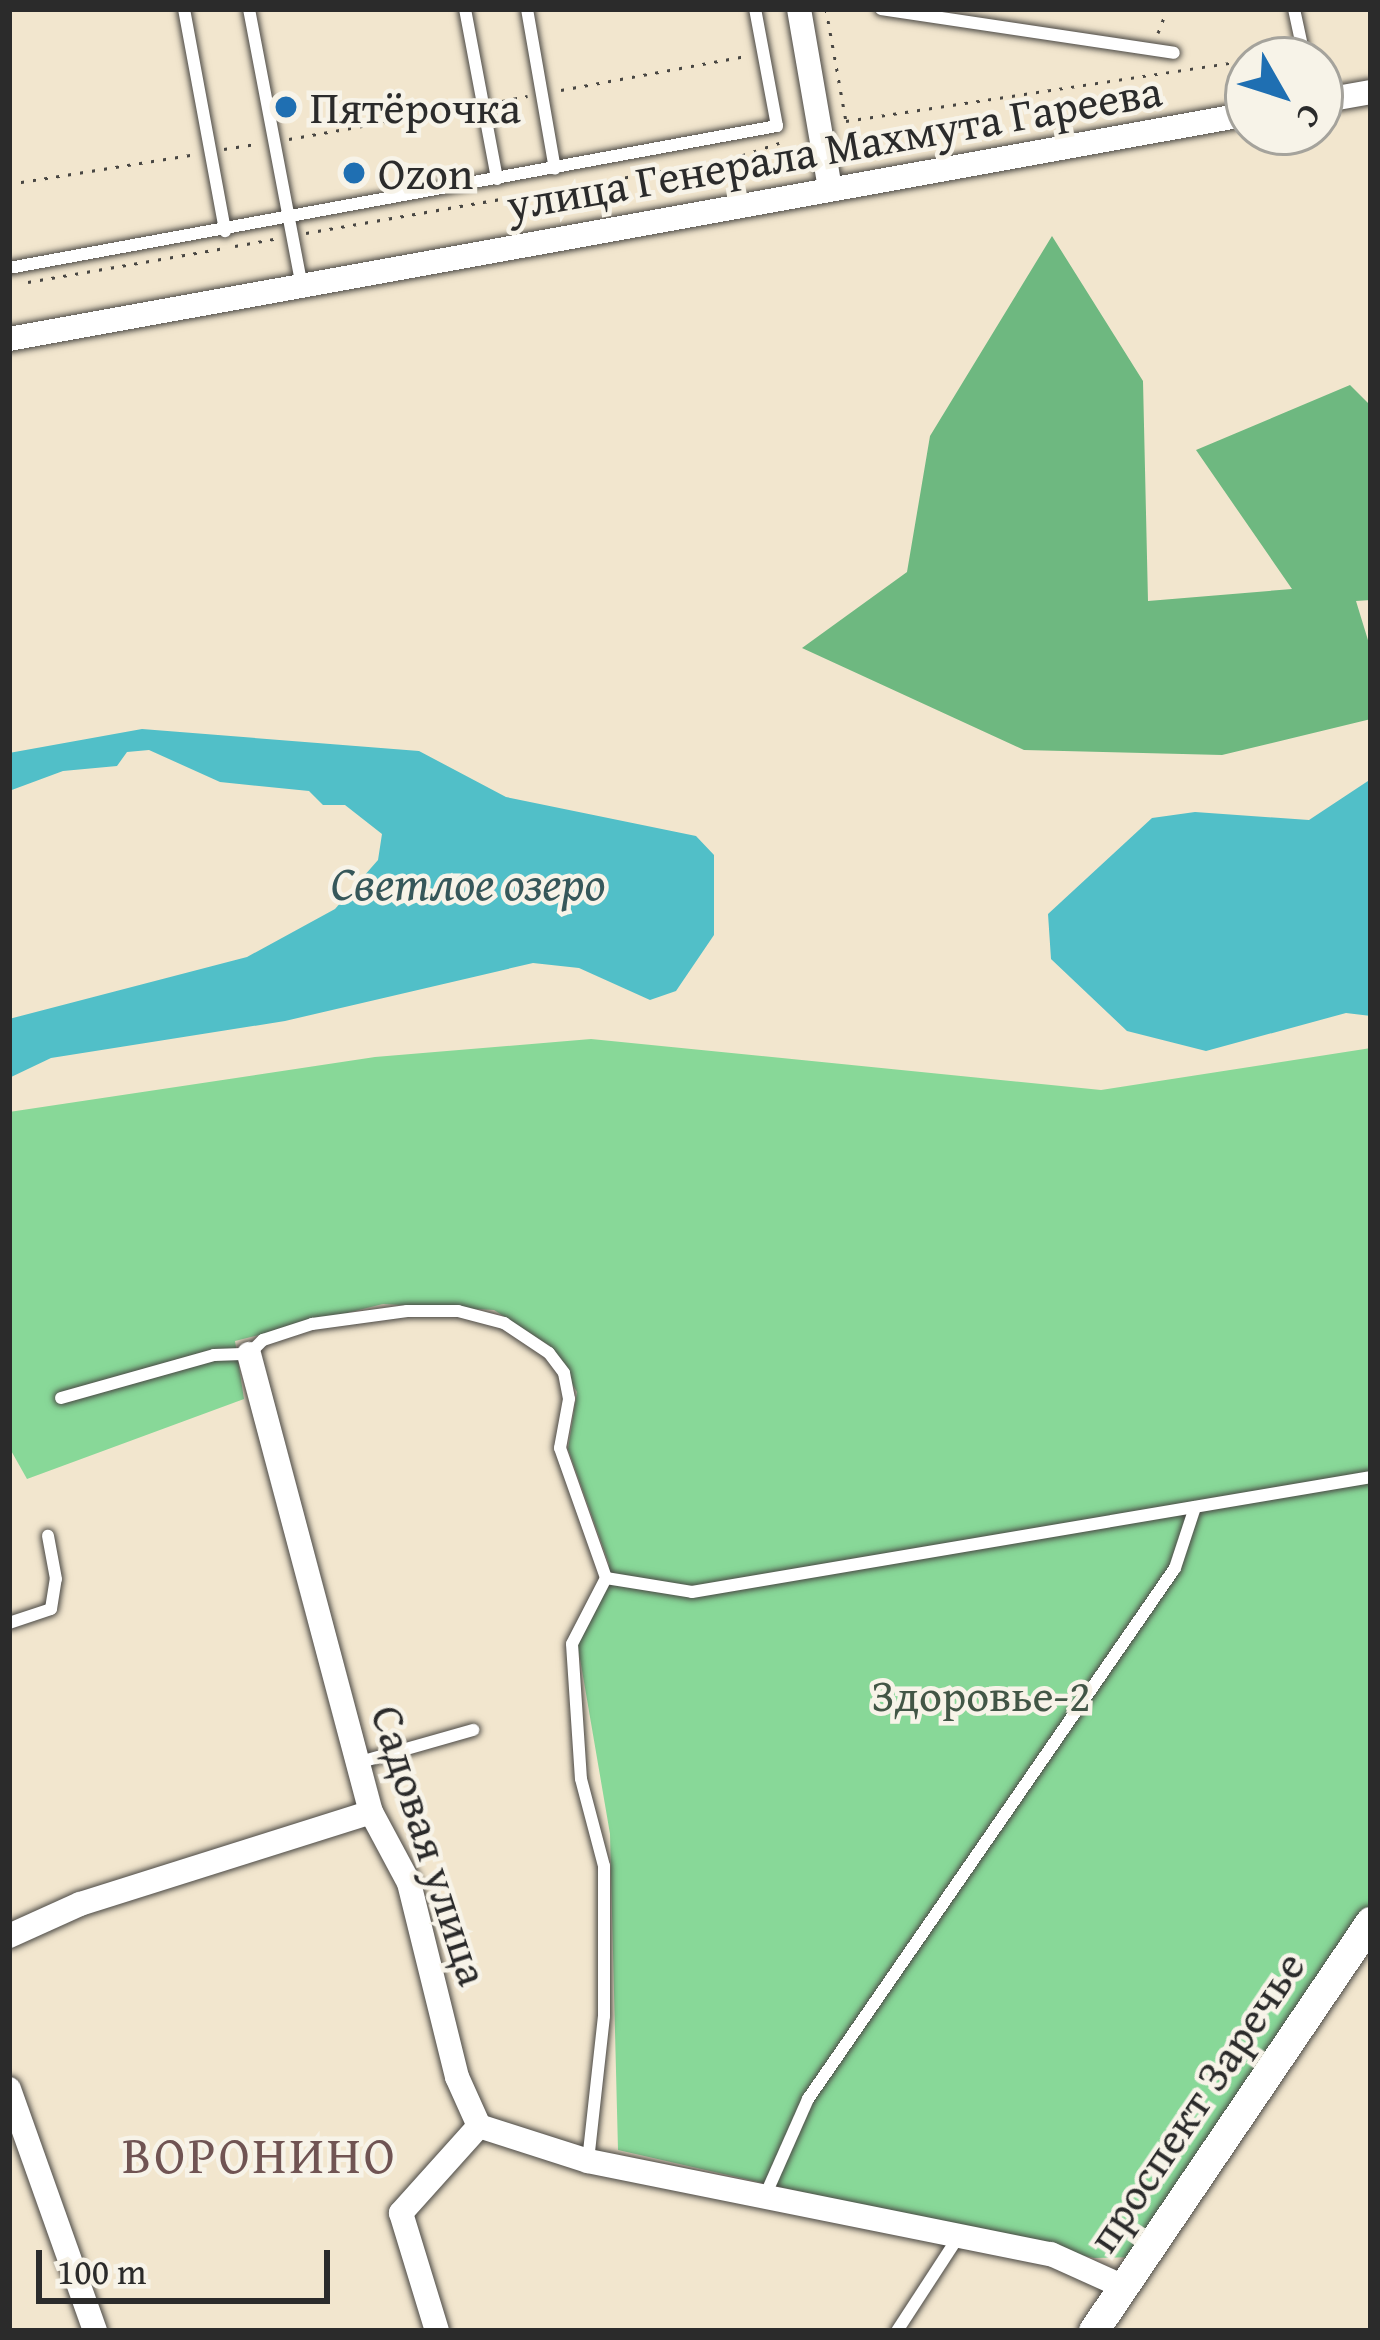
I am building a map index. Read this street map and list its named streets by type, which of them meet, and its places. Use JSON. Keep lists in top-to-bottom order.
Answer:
{
  "streets": {
    "street": ["улица Генерала Махмута Гареева", "Садовая улица", "проспект Заречье"]
  },
  "districts": ["ВОРОНИНО"],
  "water": ["Светлое озеро"],
  "parks": ["Здоровье-2"],
  "places": ["Пятёрочка", "Ozon"],
  "scale_bar": "100 m",
  "north": "bottom right"
}
